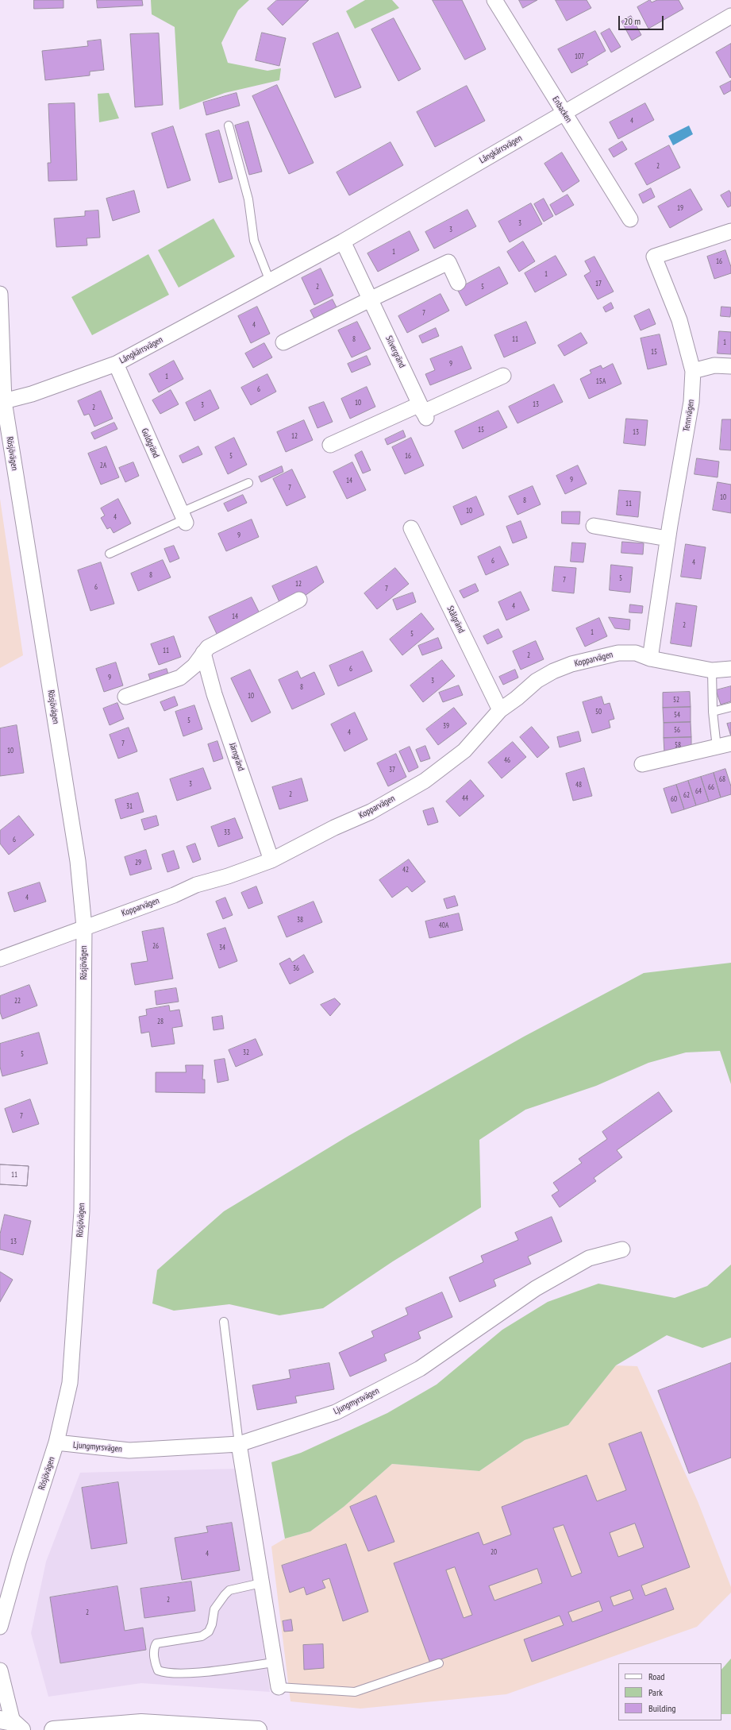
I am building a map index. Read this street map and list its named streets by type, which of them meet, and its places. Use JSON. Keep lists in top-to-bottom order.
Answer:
{
  "streets": {
    "street": [
      "Enbacken",
      "Långkärrsvägen",
      "Silvergränd",
      "Tennvägen",
      "Guldgränd",
      "Rösjövägen",
      "Stålgränd",
      "Kopparvägen",
      "Järngränd",
      "Ljungmyrsvägen"
    ]
  },
  "crossings": [
    ["Enbacken", "Långkärrsvägen"],
    ["Långkärrsvägen", "Silvergränd"],
    ["Långkärrsvägen", "Guldgränd"],
    ["Långkärrsvägen", "Rösjövägen"],
    ["Tennvägen", "Kopparvägen"],
    ["Rösjövägen", "Kopparvägen"],
    ["Rösjövägen", "Ljungmyrsvägen"],
    ["Stålgränd", "Kopparvägen"],
    ["Kopparvägen", "Järngränd"]
  ],
  "house_numbers": [
    "107",
    "4",
    "2",
    "19",
    "3",
    "3",
    "1",
    "16",
    "1",
    "17",
    "2",
    "5",
    "7",
    "4",
    "8",
    "11",
    "1",
    "15",
    "9",
    "1",
    "15A",
    "6",
    "10",
    "13",
    "3",
    "2",
    "15",
    "13",
    "12",
    "5",
    "16",
    "2A",
    "9",
    "14",
    "7",
    "10",
    "8",
    "11",
    "10",
    "4",
    "9",
    "6",
    "4",
    "8",
    "5",
    "7",
    "12",
    "6",
    "7",
    "4",
    "14",
    "2",
    "1",
    "5",
    "11",
    "2",
    "6",
    "9",
    "3",
    "8",
    "10",
    "52",
    "50",
    "54",
    "5",
    "39",
    "56",
    "4",
    "7",
    "58",
    "10",
    "46",
    "37",
    "68",
    "3",
    "48",
    "66",
    "64",
    "2",
    "62",
    "44",
    "60",
    "31",
    "33",
    "6",
    "29",
    "42",
    "4",
    "38",
    "40A",
    "26",
    "34",
    "36",
    "22",
    "28",
    "32",
    "5",
    "7",
    "11",
    "13",
    "20",
    "4",
    "2",
    "2"
  ],
  "legend": ["Road", "Park", "Building"],
  "scale_bar": "20 m"
}
